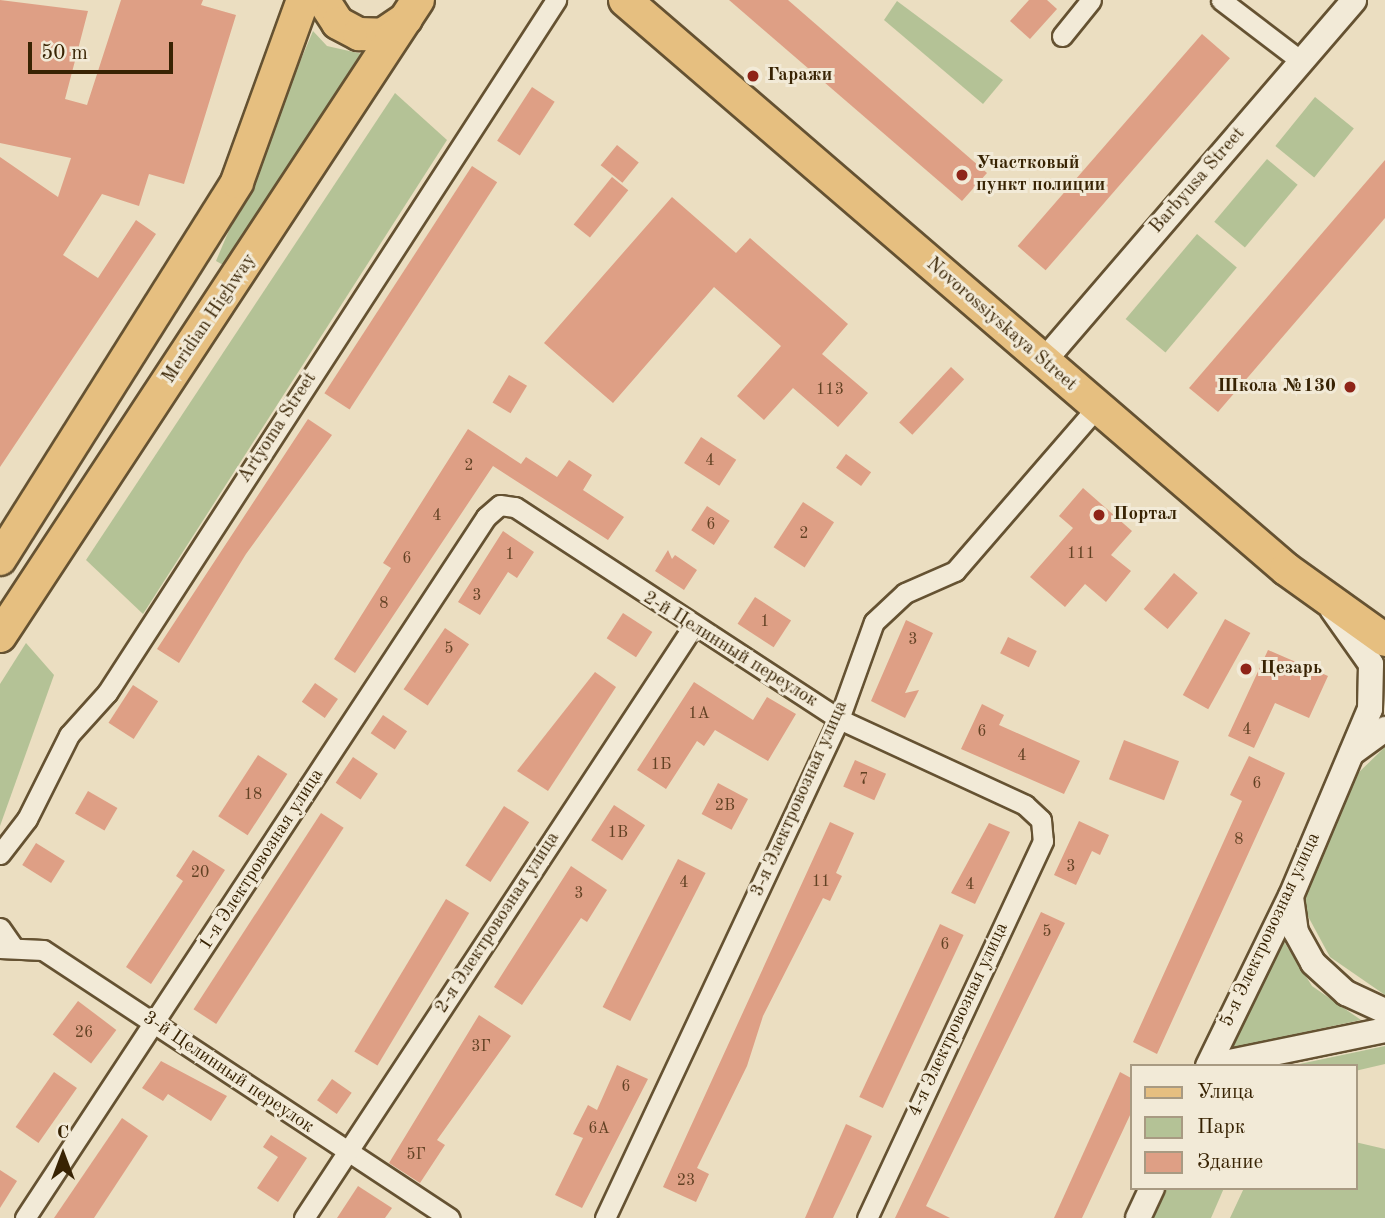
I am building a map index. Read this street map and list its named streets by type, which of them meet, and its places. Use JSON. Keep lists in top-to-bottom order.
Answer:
{
  "streets": {
    "main road": ["Meridian Highway", "Novorossiyskaya Street"],
    "street": [
      "Barbyusa Street",
      "Artyoma Street",
      "2-й Целинный переулок",
      "3-я Электровозная улица",
      "1-я Электровозная улица",
      "2-я Электровозная улица",
      "5-я Электровозная улица",
      "4-я Электровозная улица",
      "3-й Целинный переулок"
    ]
  },
  "crossings": [
    ["Barbyusa Street", "Novorossiyskaya Street"],
    ["Novorossiyskaya Street", "3-я Электровозная улица"],
    ["Novorossiyskaya Street", "5-я Электровозная улица"],
    ["2-й Целинный переулок", "3-я Электровозная улица"],
    ["2-й Целинный переулок", "1-я Электровозная улица"],
    ["2-й Целинный переулок", "2-я Электровозная улица"],
    ["2-й Целинный переулок", "4-я Электровозная улица"],
    ["1-я Электровозная улица", "3-й Целинный переулок"],
    ["2-я Электровозная улица", "3-й Целинный переулок"]
  ],
  "places": [
    "Гаражи",
    "Участковый пункт полиции",
    "Школа №130",
    "Портал",
    "Цезарь"
  ],
  "house_numbers": [
    "113",
    "4",
    "2",
    "4",
    "6",
    "2",
    "111",
    "1",
    "6",
    "3",
    "8",
    "1",
    "3",
    "5",
    "1А",
    "4",
    "6",
    "4",
    "1Б",
    "7",
    "6",
    "18",
    "2В",
    "1В",
    "8",
    "3",
    "20",
    "11",
    "4",
    "4",
    "3",
    "5",
    "6",
    "26",
    "3Г",
    "6",
    "6А",
    "5Г",
    "23"
  ],
  "legend": ["Улица", "Парк", "Здание"],
  "scale_bar": "50 m",
  "north": "top"
}
